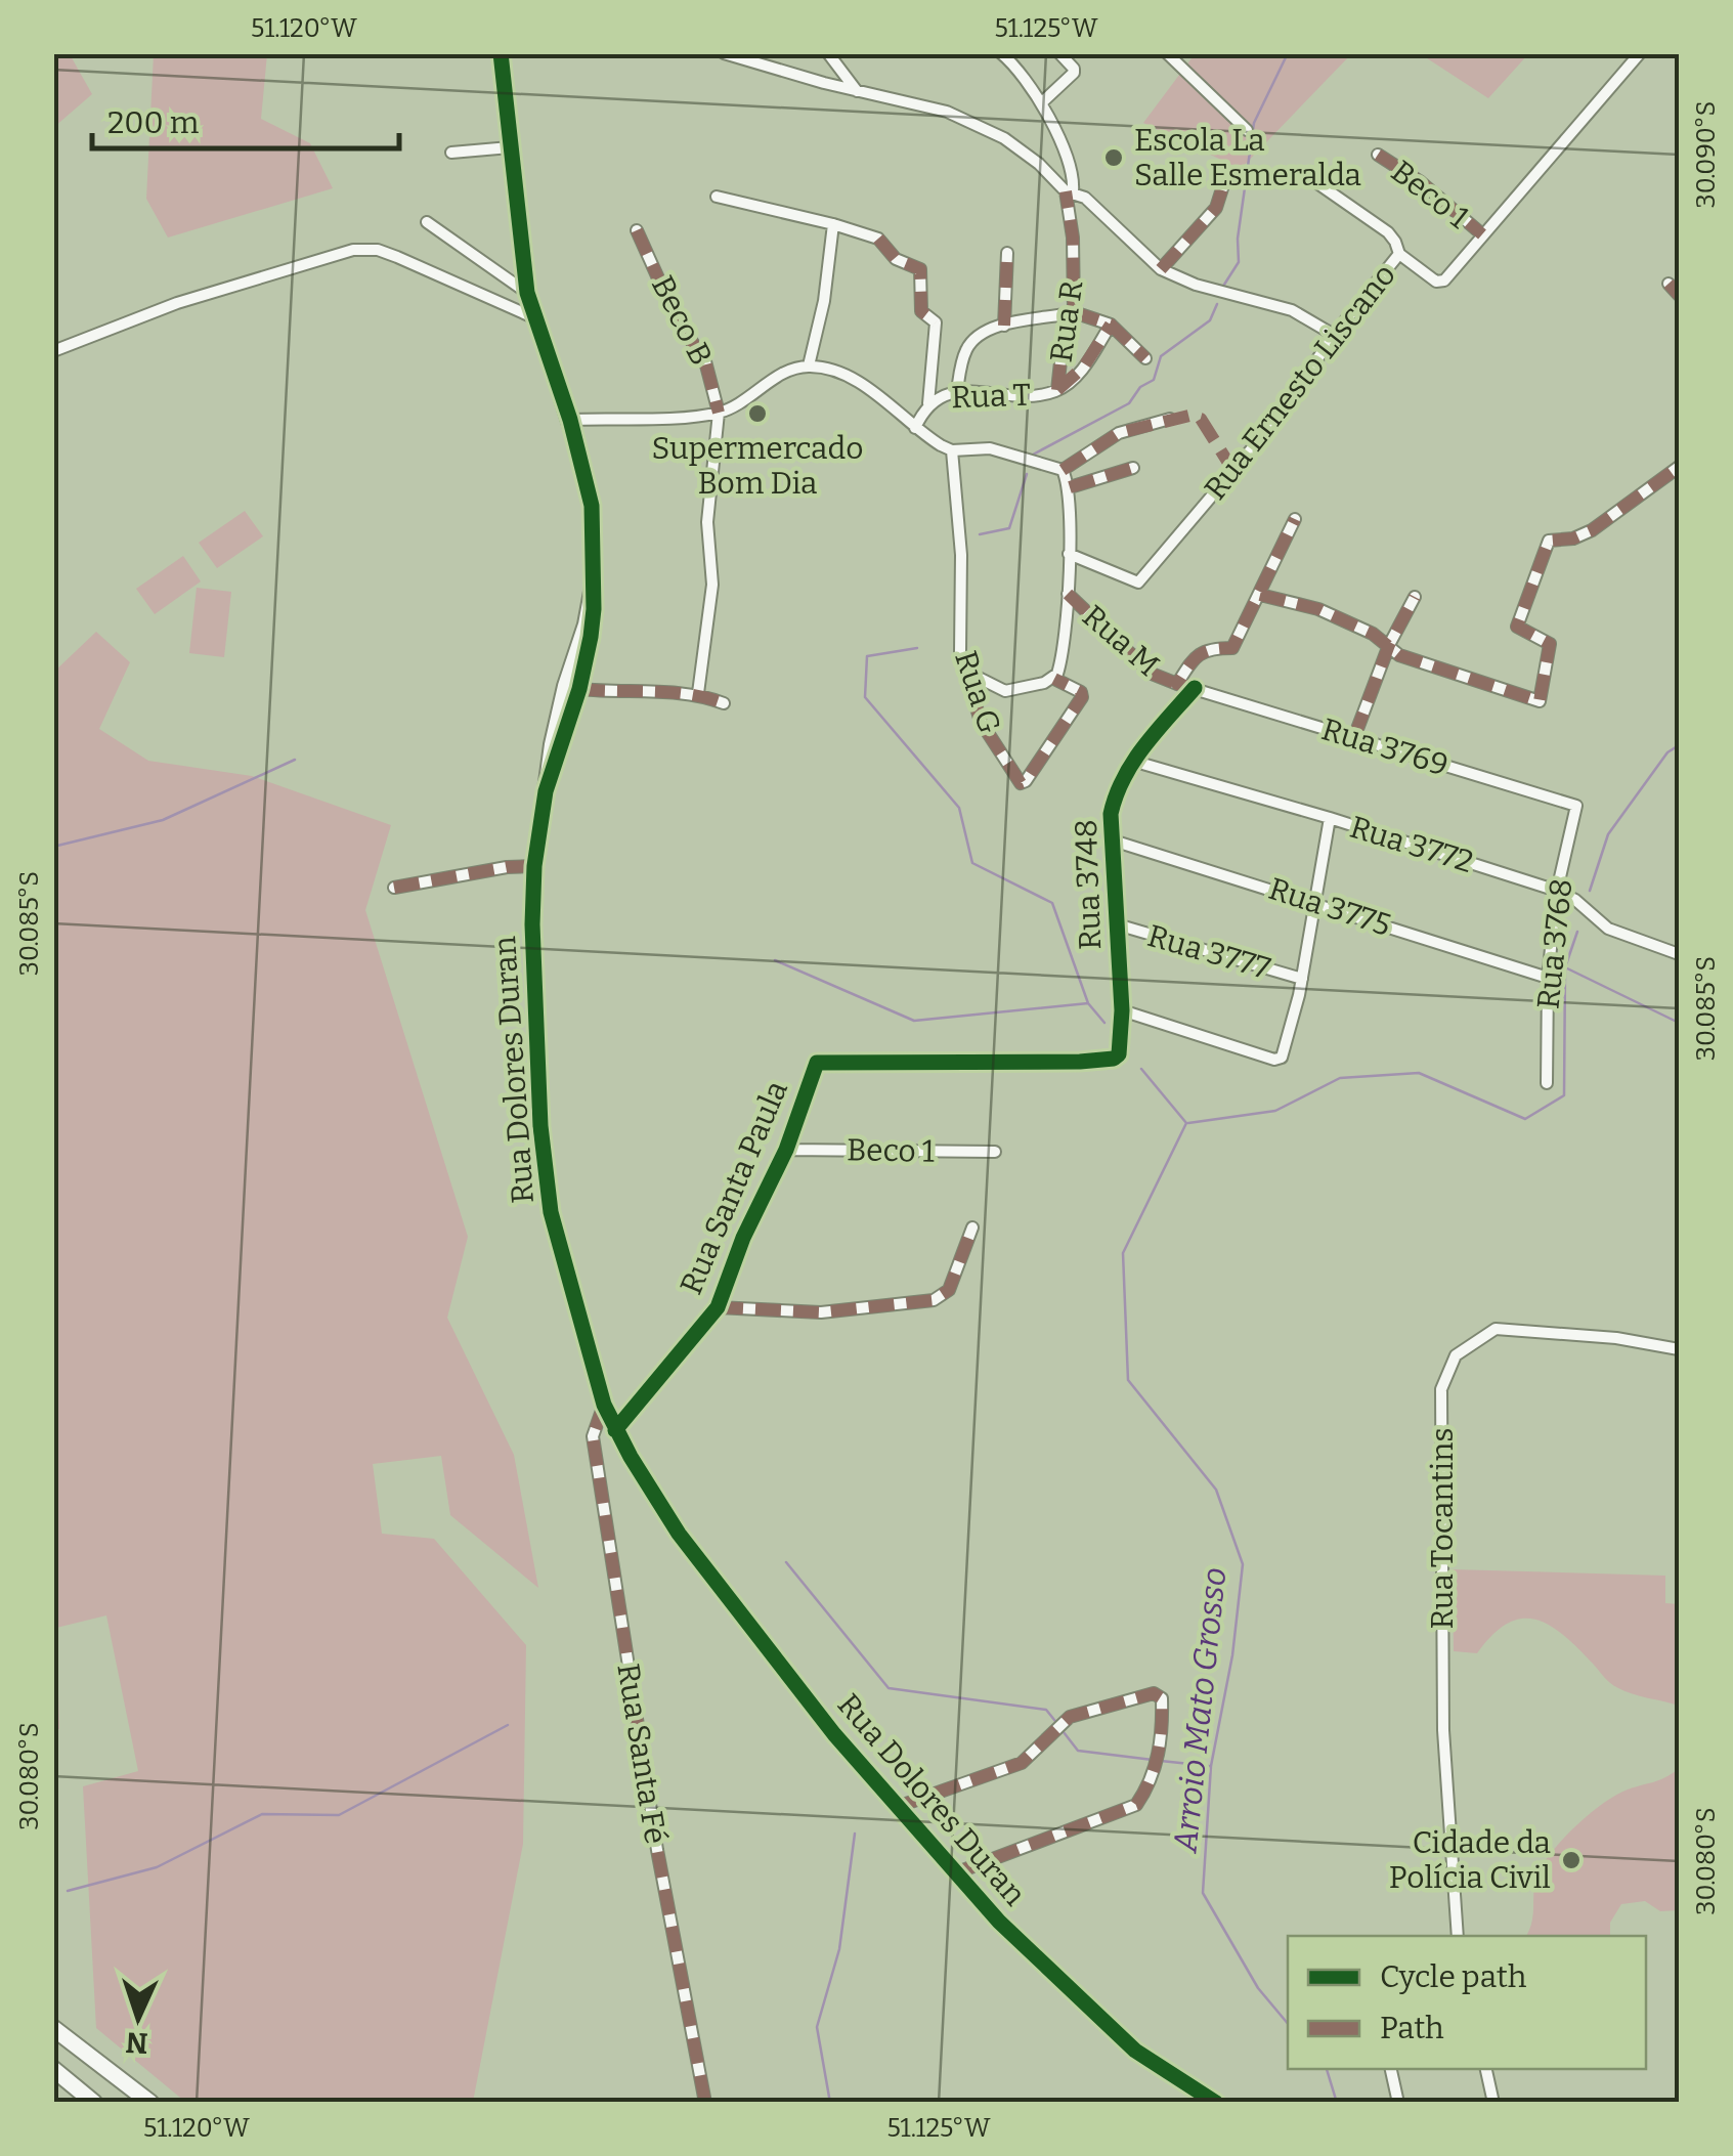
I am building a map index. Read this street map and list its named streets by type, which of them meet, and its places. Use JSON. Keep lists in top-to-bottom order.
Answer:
{
  "streets": {
    "street": [
      "Beco 1",
      "Beco B",
      "Rua R",
      "Rua Ernesto Liscano",
      "Rua T",
      "Rua M",
      "Rua G",
      "Rua 3769",
      "Rua 3772",
      "Rua 3748",
      "Rua 3775",
      "Rua 3768",
      "Rua 3777",
      "Rua Dolores Duran",
      "Rua Santa Paula",
      "Rua Tocantins",
      "Rua Santa Fé"
    ]
  },
  "crossings": [
    ["Beco 1", "Rua Ernesto Liscano"],
    ["Beco 1", "Rua Santa Paula"],
    ["Rua R", "Rua T"],
    ["Rua 3769", "Rua 3748"],
    ["Rua 3769", "Rua 3768"],
    ["Rua 3772", "Rua 3748"],
    ["Rua 3772", "Rua 3768"],
    ["Rua 3748", "Rua 3775"],
    ["Rua 3748", "Rua 3777"],
    ["Rua 3748", "Rua Santa Paula"],
    ["Rua 3775", "Rua 3768"],
    ["Rua Dolores Duran", "Rua Santa Paula"],
    ["Rua Dolores Duran", "Rua Santa Fé"]
  ],
  "water": ["Arroio Mato Grosso"],
  "places": ["Escola La Salle Esmeralda", "Supermercado Bom Dia", "Cidade da Polícia Civil"],
  "legend": ["Cycle path", "Path"],
  "scale_bar": "200 m",
  "north": "bottom",
  "coordinates": [
    "51.120°W",
    "51.125°W",
    "30.090°S",
    "30.085°S",
    "30.080°S"
  ]
}
